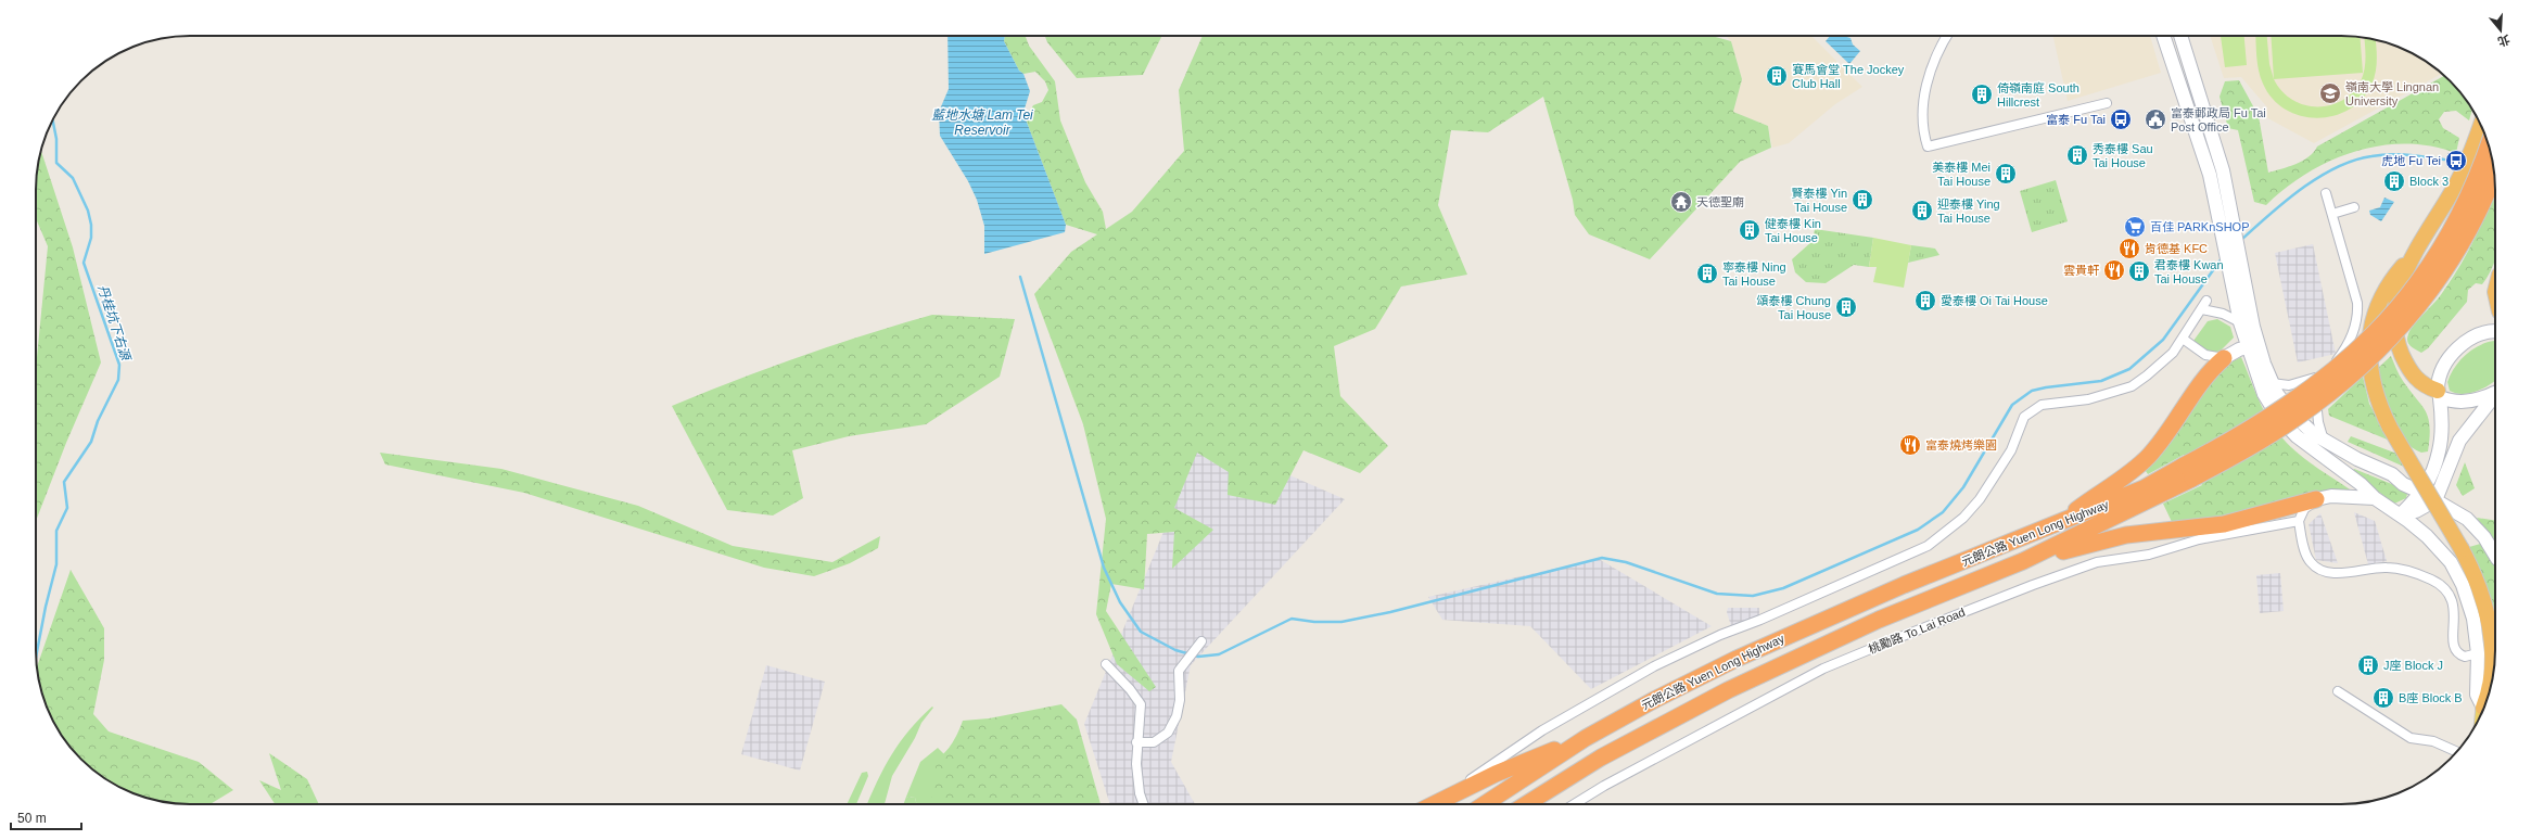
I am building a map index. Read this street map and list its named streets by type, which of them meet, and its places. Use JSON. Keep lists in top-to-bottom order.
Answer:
{
  "streets": {
    "highway": ["元朗公路 Yuen Long Highway"],
    "street": ["桃勵路 To Lai Road"]
  },
  "water": ["藍地水塘 Lam Tei Reservoir", "丹桂坑下右源"],
  "places": {
    "building": [
      "賽馬會堂 The Jockey Club Hall",
      "倚嶺南庭 South Hillcrest",
      "秀泰樓 Sau Tai House",
      "美泰樓 Mei Tai House",
      "Block 3",
      "賢泰樓 Yin Tai House",
      "迎泰樓 Ying Tai House",
      "健泰樓 Kin Tai House",
      "君泰樓 Kwan Tai House",
      "寧泰樓 Ning Tai House",
      "愛泰樓 Oi Tai House",
      "頌泰樓 Chung Tai House",
      "J座 Block J",
      "B座 Block B"
    ],
    "school or university": ["嶺南大學 Lingnan University"],
    "bus stop": ["富泰 Fu Tai", "虎地 Fu Tei"],
    "public building": ["富泰郵政局 Fu Tai Post Office"],
    "temple": ["天德聖廟"],
    "supermarket": ["百佳 PARKnSHOP"],
    "restaurant": ["肯德基 KFC", "雲貴軒", "富泰燒烤樂園"]
  },
  "scale_bar": "50 m",
  "north": "bottom"
}
